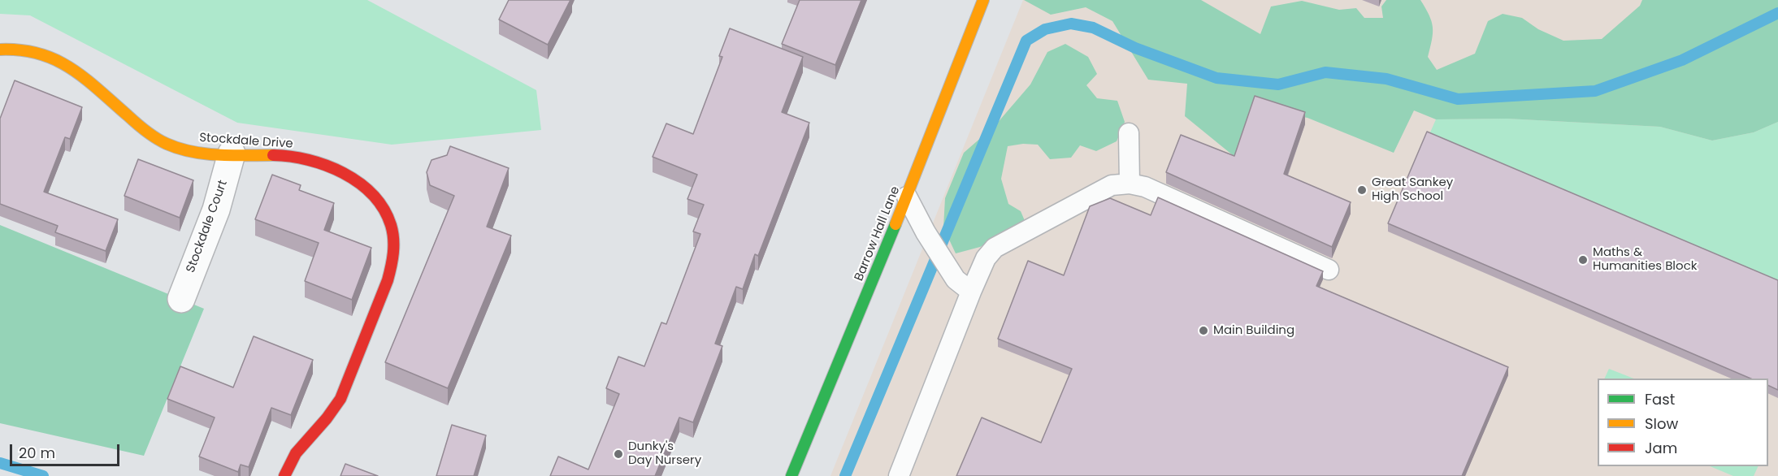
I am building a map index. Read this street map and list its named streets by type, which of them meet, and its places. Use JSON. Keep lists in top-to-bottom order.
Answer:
{
  "streets": {
    "street": ["Stockdale Drive", "Stockdale Court", "Barrow Hall Lane"]
  },
  "crossings": [
    ["Stockdale Drive", "Stockdale Court"]
  ],
  "places": [
    "Great Sankey High School",
    "Maths & Humanities Block",
    "Main Building",
    "Dunky's Day Nursery"
  ],
  "legend": ["Fast", "Slow", "Jam"],
  "scale_bar": "20 m"
}
